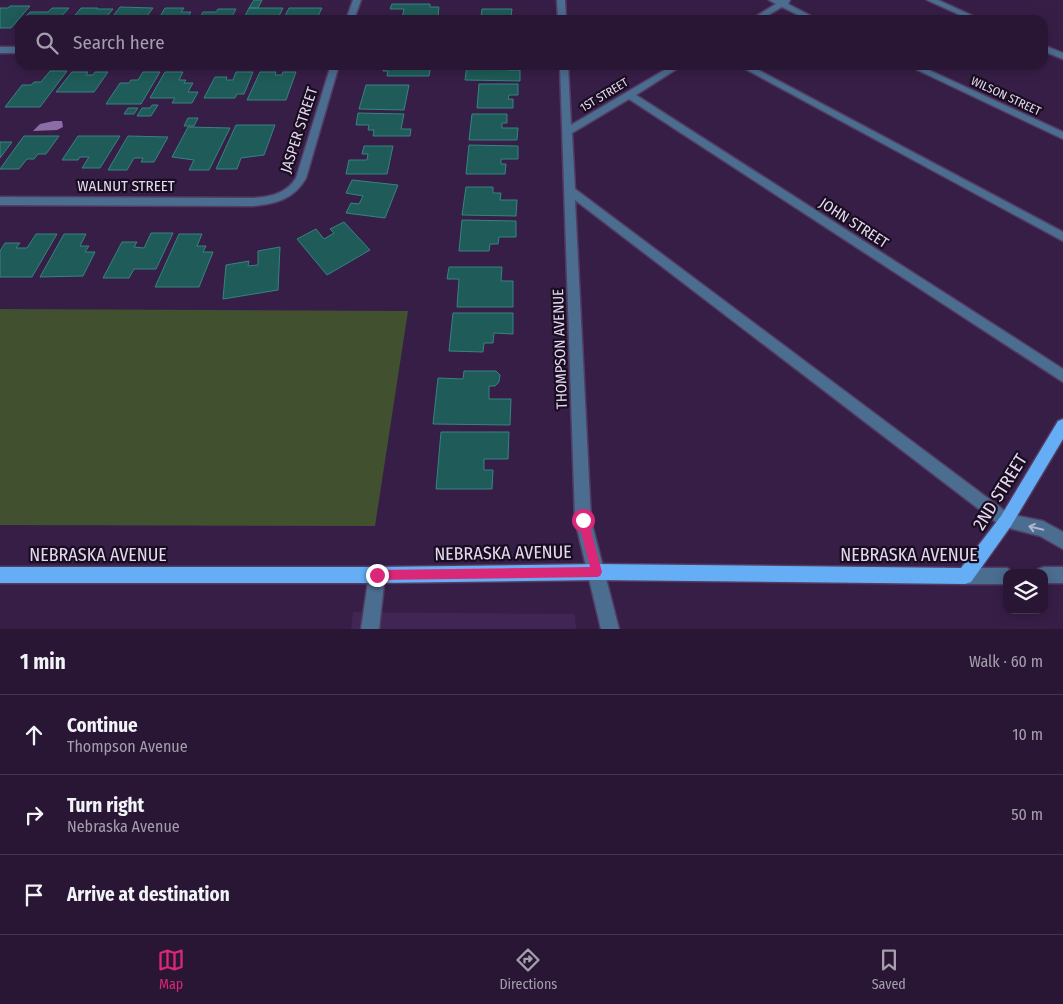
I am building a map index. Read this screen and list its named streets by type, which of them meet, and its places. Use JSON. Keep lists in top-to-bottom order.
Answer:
{
  "streets": {
    "main road": ["2ND STREET", "NEBRASKA AVENUE"],
    "street": [
      "1ST STREET",
      "WILSON STREET",
      "JASPER STREET",
      "WALNUT STREET",
      "JOHN STREET",
      "THOMPSON AVENUE"
    ]
  },
  "crossings": [
    ["1ST STREET", "JOHN STREET"],
    ["1ST STREET", "THOMPSON AVENUE"],
    ["JASPER STREET", "WALNUT STREET"],
    ["THOMPSON AVENUE", "NEBRASKA AVENUE"],
    ["2ND STREET", "NEBRASKA AVENUE"]
  ],
  "page": {
    "search": "Search here",
    "heading": ["1 min", "Walk · 60 m"],
    "list": [
      ["Continue", "Thompson Avenue", "10 m"],
      ["Turn right", "Nebraska Avenue", "50 m"],
      "Arrive at destination"
    ],
    "nav": ["Map", "Directions", "Saved"]
  }
}
